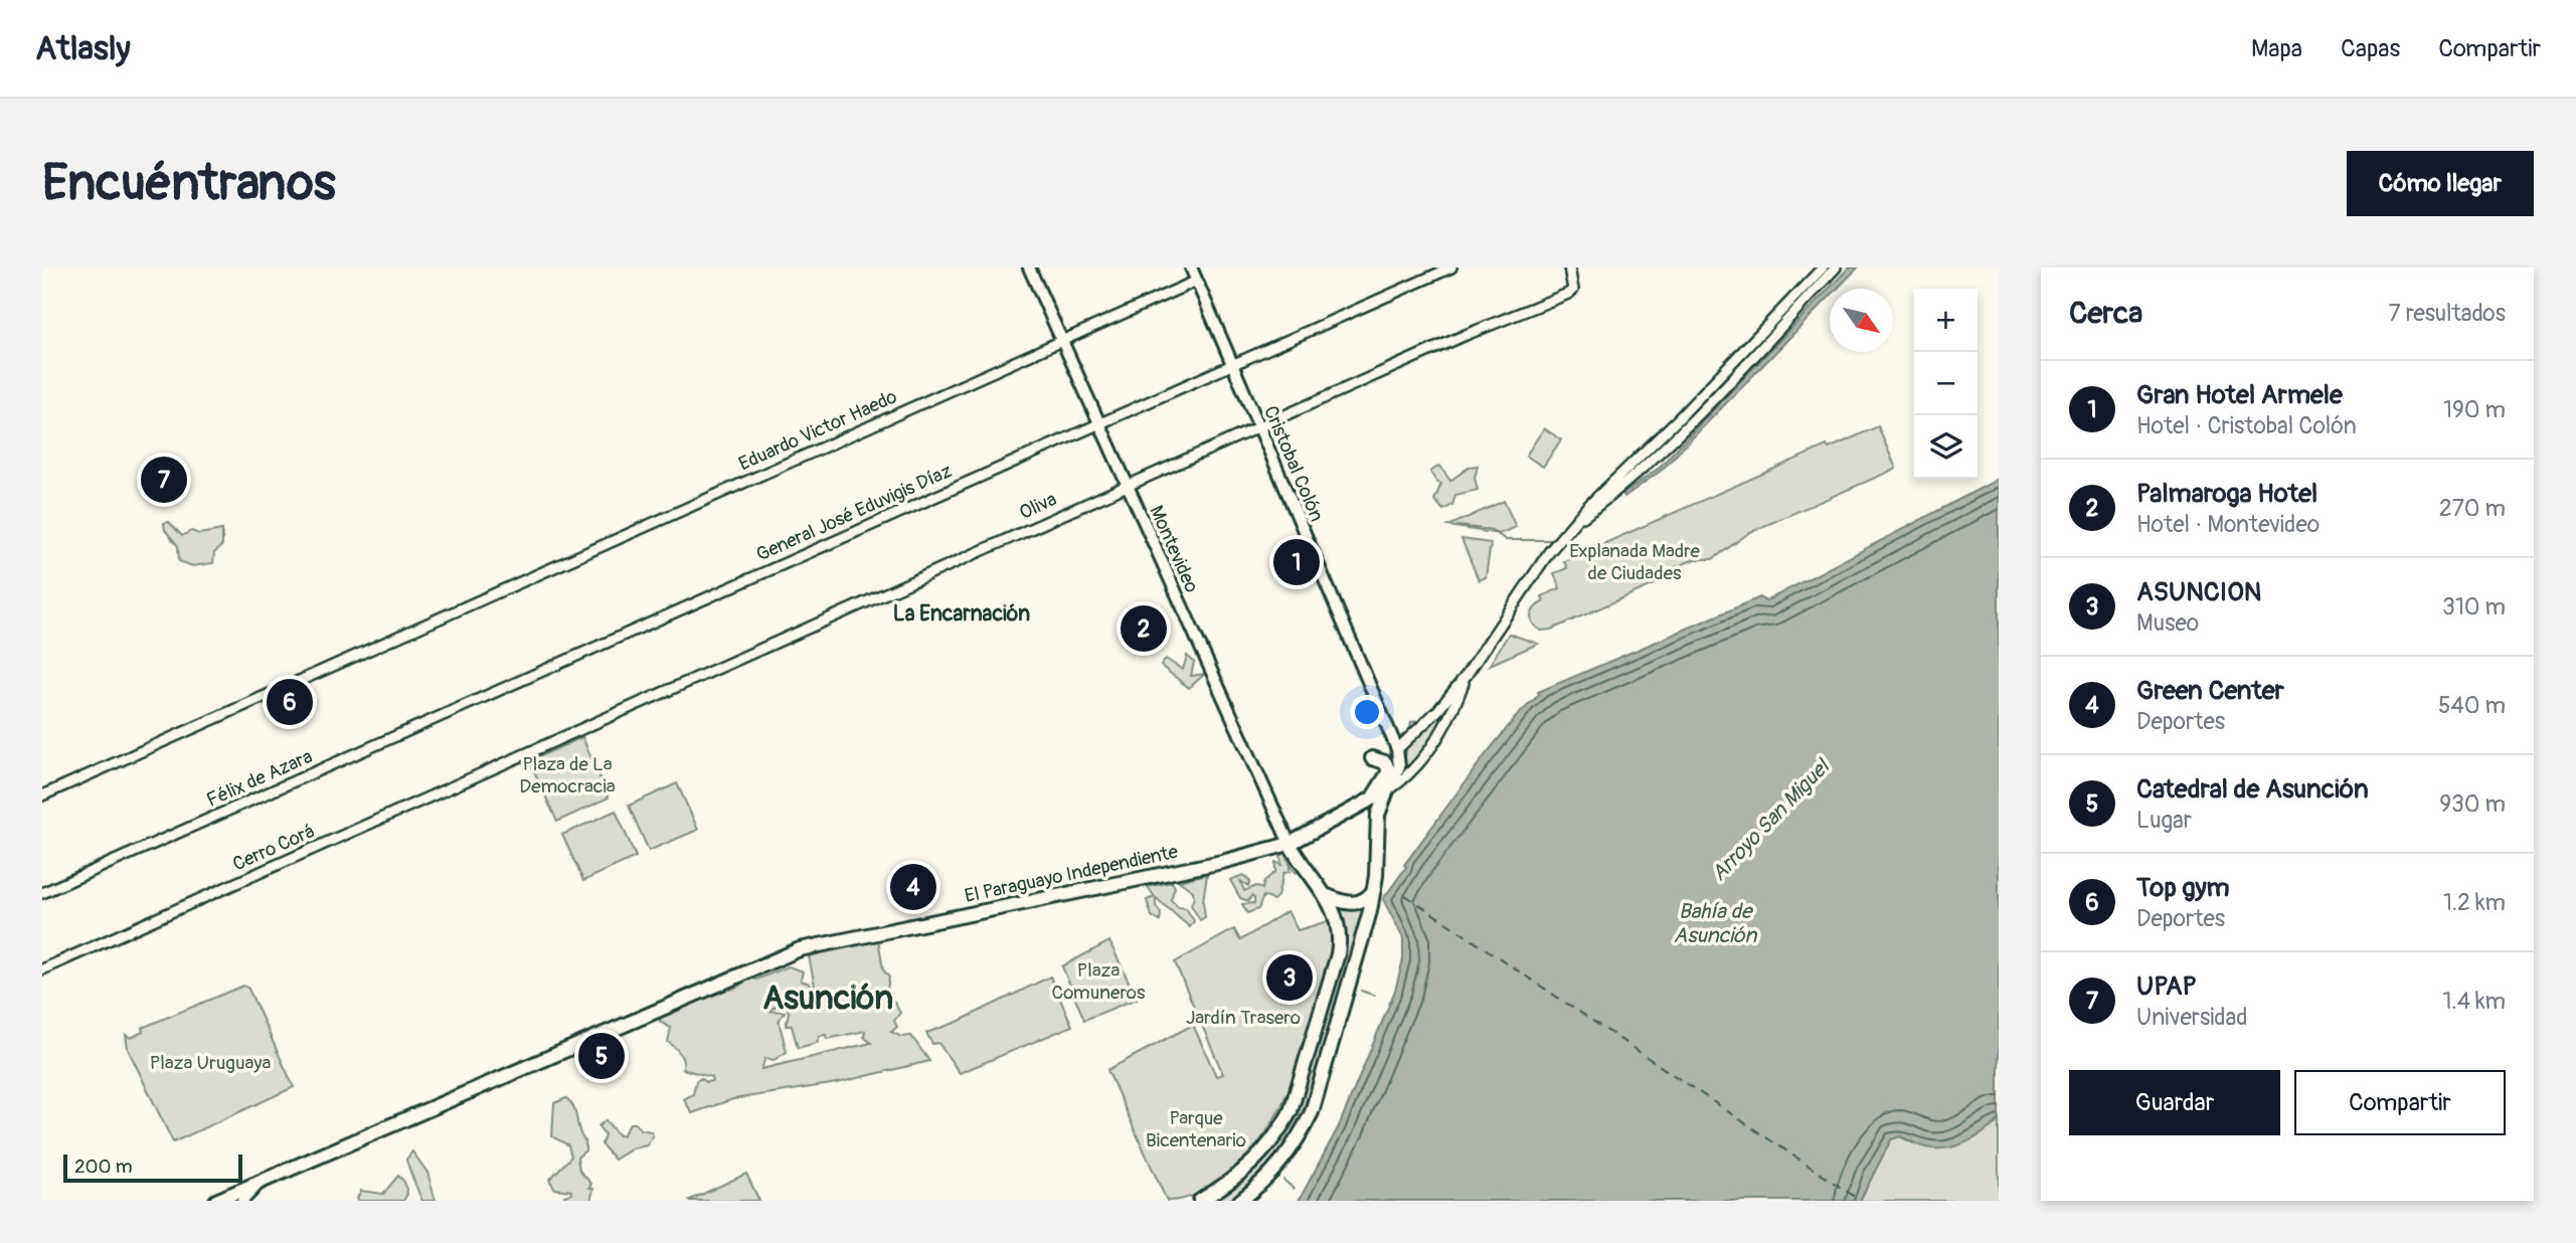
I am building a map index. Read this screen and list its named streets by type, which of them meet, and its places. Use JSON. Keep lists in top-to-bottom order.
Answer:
{
  "streets": {
    "highway": ["El Paraguayo Independiente"],
    "main road": ["Cristobal Colón", "Montevideo"],
    "street": [
      "Eduardo Victor Haedo",
      "Oliva",
      "General José Eduvigis Díaz",
      "Félix de Azara",
      "Cerro Corá"
    ]
  },
  "crossings": [
    ["Eduardo Victor Haedo", "Cristobal Colón"],
    ["Eduardo Victor Haedo", "Montevideo"],
    ["Cristobal Colón", "Oliva"],
    ["Cristobal Colón", "General José Eduvigis Díaz"],
    ["Oliva", "Montevideo"],
    ["Oliva", "Cerro Corá"],
    ["General José Eduvigis Díaz", "Montevideo"],
    ["General José Eduvigis Díaz", "Félix de Azara"],
    ["Montevideo", "El Paraguayo Independiente"]
  ],
  "districts": ["La Encarnación", "Asunción"],
  "water": ["Arroyo San Miguel", "Bahía de Asunción"],
  "parks": [
    "Explanada Madre de Ciudades",
    "Plaza de La Democracia",
    "Plaza Comuneros",
    "Jardín Trasero",
    "Plaza Uruguaya",
    "Parque Bicentenario"
  ],
  "scale_bar": "200 m",
  "north": "bottom right",
  "page": {
    "header": "Atlasly",
    "nav": ["Mapa", "Capas", "Compartir"],
    "buttons": [
      "Cómo llegar",
      ["Guardar", "Compartir"]
    ],
    "title": "Encuéntranos",
    "heading": ["Cerca", "7 resultados"],
    "map_buttons": ["+", "−"],
    "list": [
      {
        "mark": "1",
        "name": "Gran Hotel Armele",
        "note": "Hotel · Cristobal Colón",
        "value": "190 m"
      },
      {
        "mark": "2",
        "name": "Palmaroga Hotel",
        "note": "Hotel · Montevideo",
        "value": "270 m"
      },
      {
        "mark": "3",
        "name": "ASUNCION",
        "note": "Museo",
        "value": "310 m"
      },
      {
        "mark": "4",
        "name": "Green Center",
        "note": "Deportes",
        "value": "540 m"
      },
      {
        "mark": "5",
        "name": "Catedral de Asunción",
        "note": "Lugar",
        "value": "930 m"
      },
      {
        "mark": "6",
        "name": "Top gym",
        "note": "Deportes",
        "value": "1.2 km"
      },
      {
        "mark": "7",
        "name": "UPAP",
        "note": "Universidad",
        "value": "1.4 km"
      }
    ],
    "pins": [
      "7",
      "1",
      "2",
      "6",
      "4",
      "3",
      "5"
    ],
    "scale": "200 m"
  }
}
